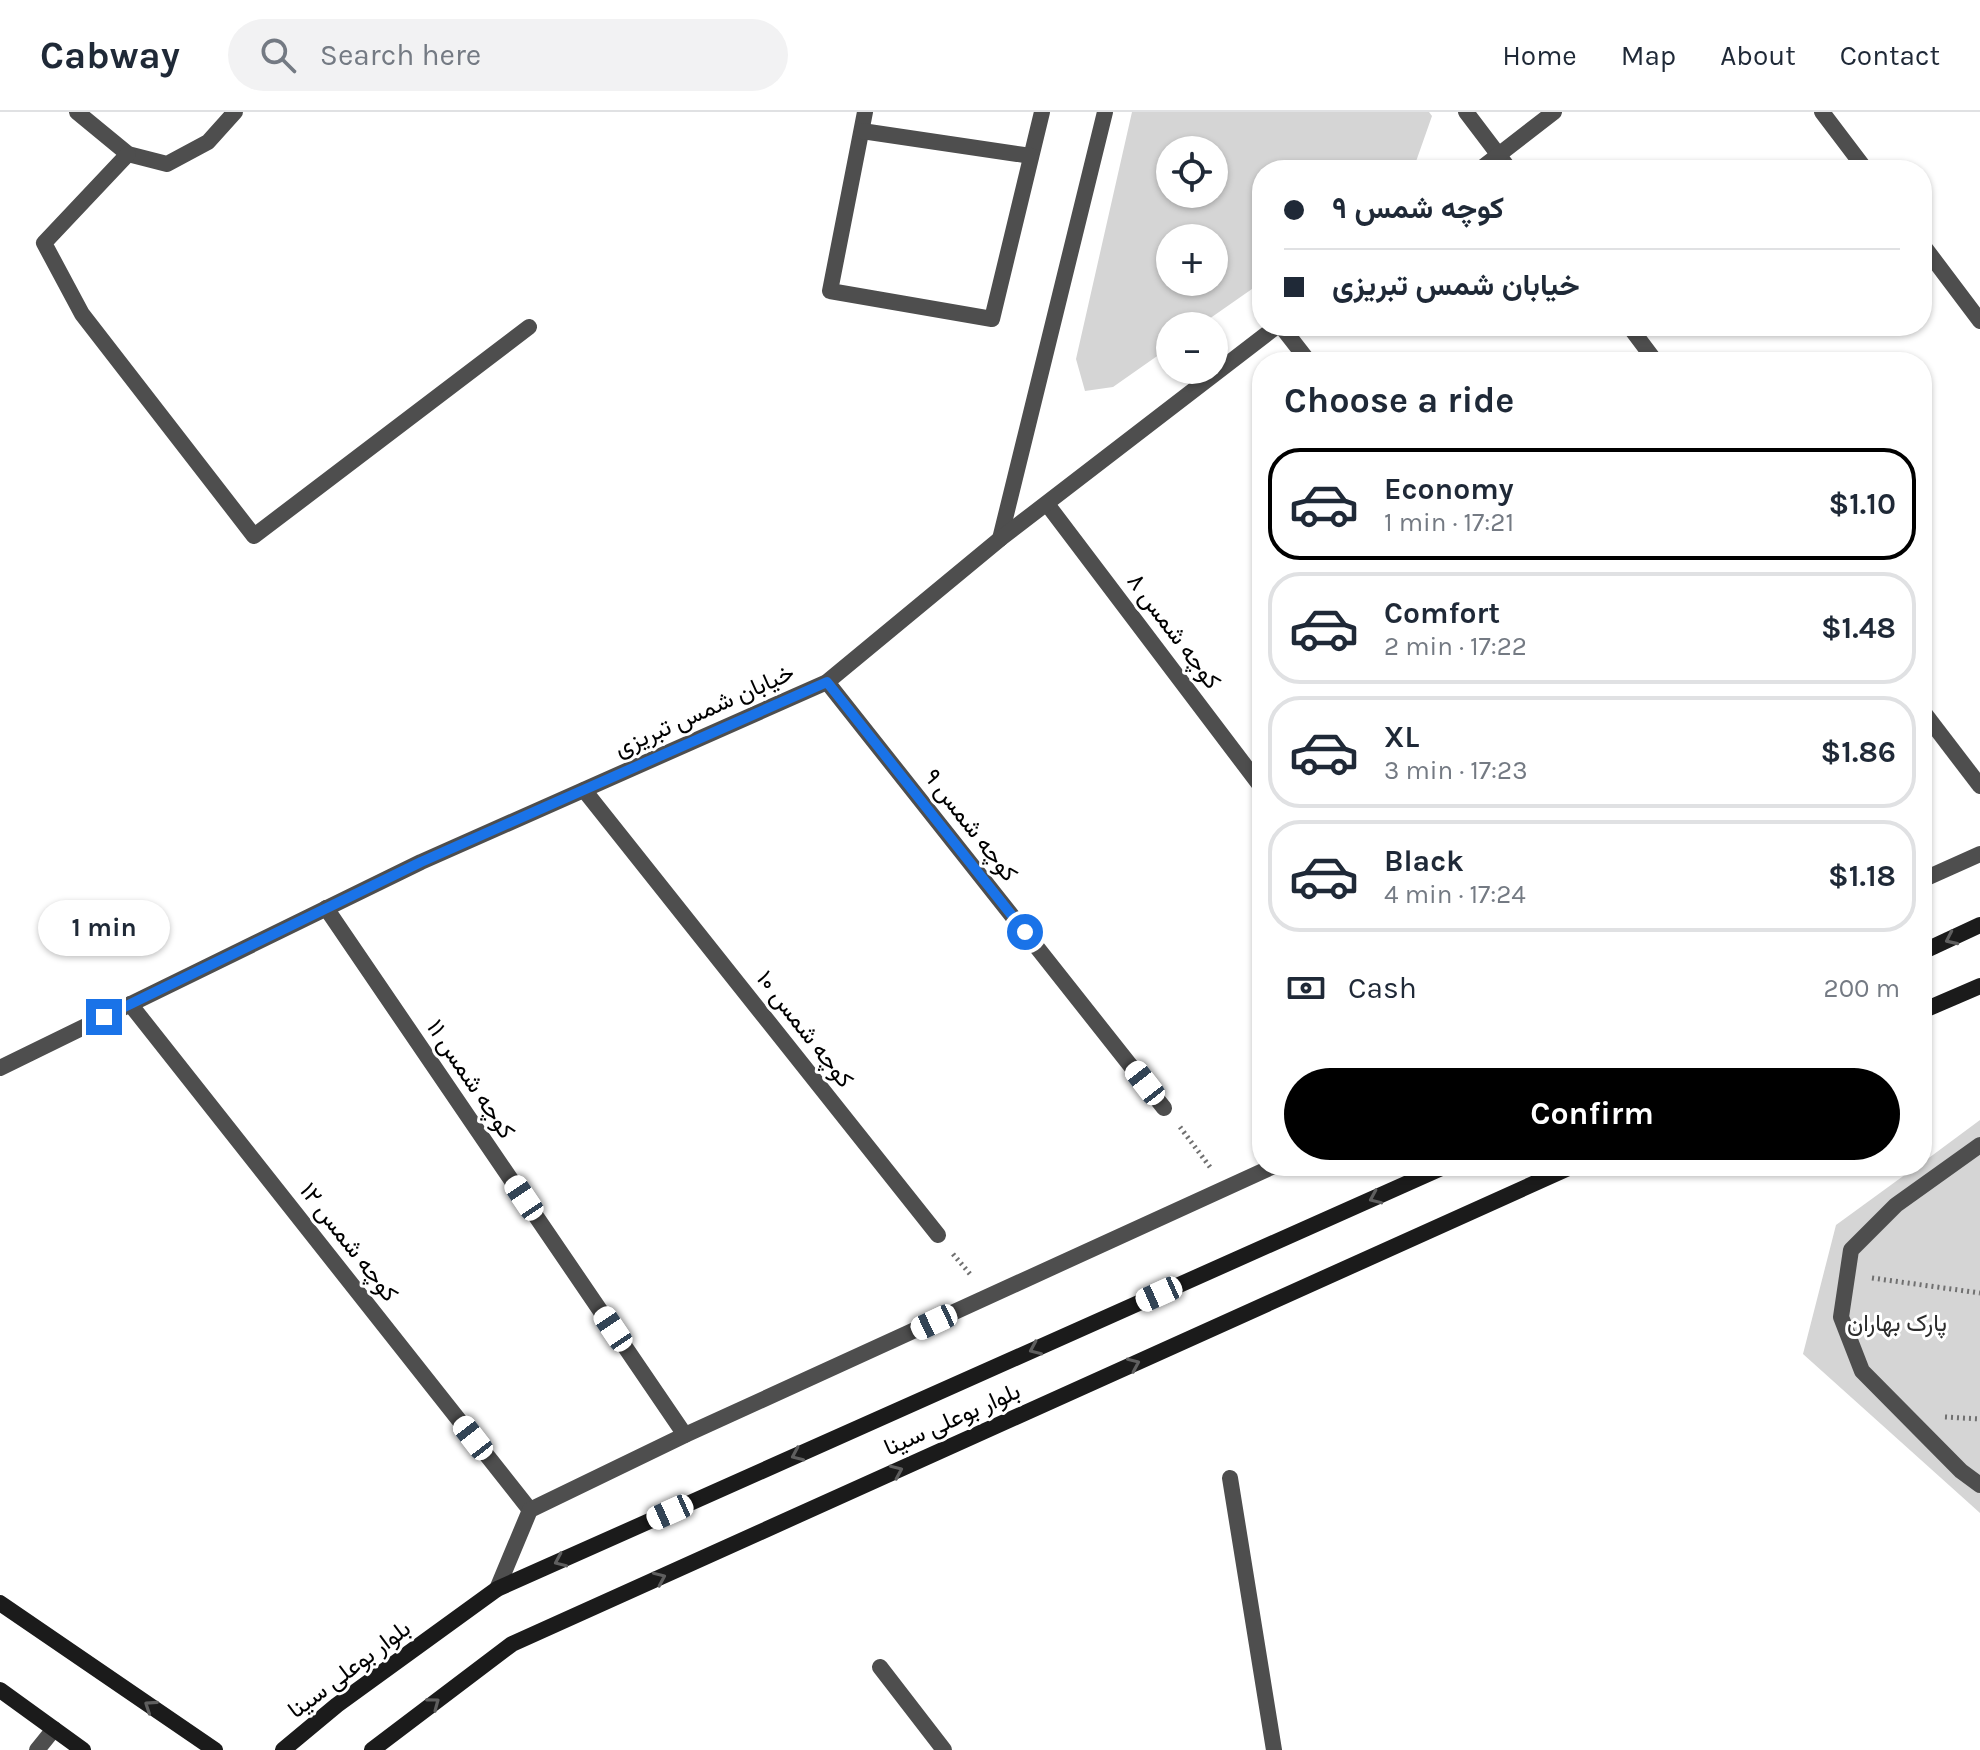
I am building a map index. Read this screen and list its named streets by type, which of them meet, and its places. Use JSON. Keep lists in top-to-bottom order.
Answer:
{
  "streets": {
    "street": [
      "کوچه شمس ۸",
      "خیابان شمس تبریزی",
      "کوچه شمس ۹",
      "کوچه شمس ۱۰",
      "کوچه شمس ۱۱",
      "کوچه شمس ۱۲",
      "بلوار بوعلی سینا"
    ]
  },
  "crossings": [
    ["کوچه شمس ۸", "خیابان شمس تبریزی"],
    ["خیابان شمس تبریزی", "کوچه شمس ۹"],
    ["خیابان شمس تبریزی", "کوچه شمس ۱۰"],
    ["خیابان شمس تبریزی", "کوچه شمس ۱۱"],
    ["خیابان شمس تبریزی", "کوچه شمس ۱۲"]
  ],
  "parks": ["پارک بهاران"],
  "page": {
    "header": "Cabway",
    "search": "Search here",
    "nav": [
      "Home",
      "Map",
      "About",
      "Contact"
    ],
    "map_buttons": ["+", "−"],
    "banner": ["کوچه شمس ۹", "خیابان شمس تبریزی"],
    "heading": "Choose a ride",
    "list": [
      {
        "name": "Economy",
        "note": "1 min · 17:21",
        "value": "$1.10"
      },
      {
        "name": "Comfort",
        "note": "2 min · 17:22",
        "value": "$1.48"
      },
      {
        "name": "XL",
        "note": "3 min · 17:23",
        "value": "$1.86"
      },
      {
        "name": "Black",
        "note": "4 min · 17:24",
        "value": "$1.18"
      }
    ],
    "bubble": "1 min",
    "pay": ["Cash", "200 m"],
    "buttons": "Confirm"
  }
}
